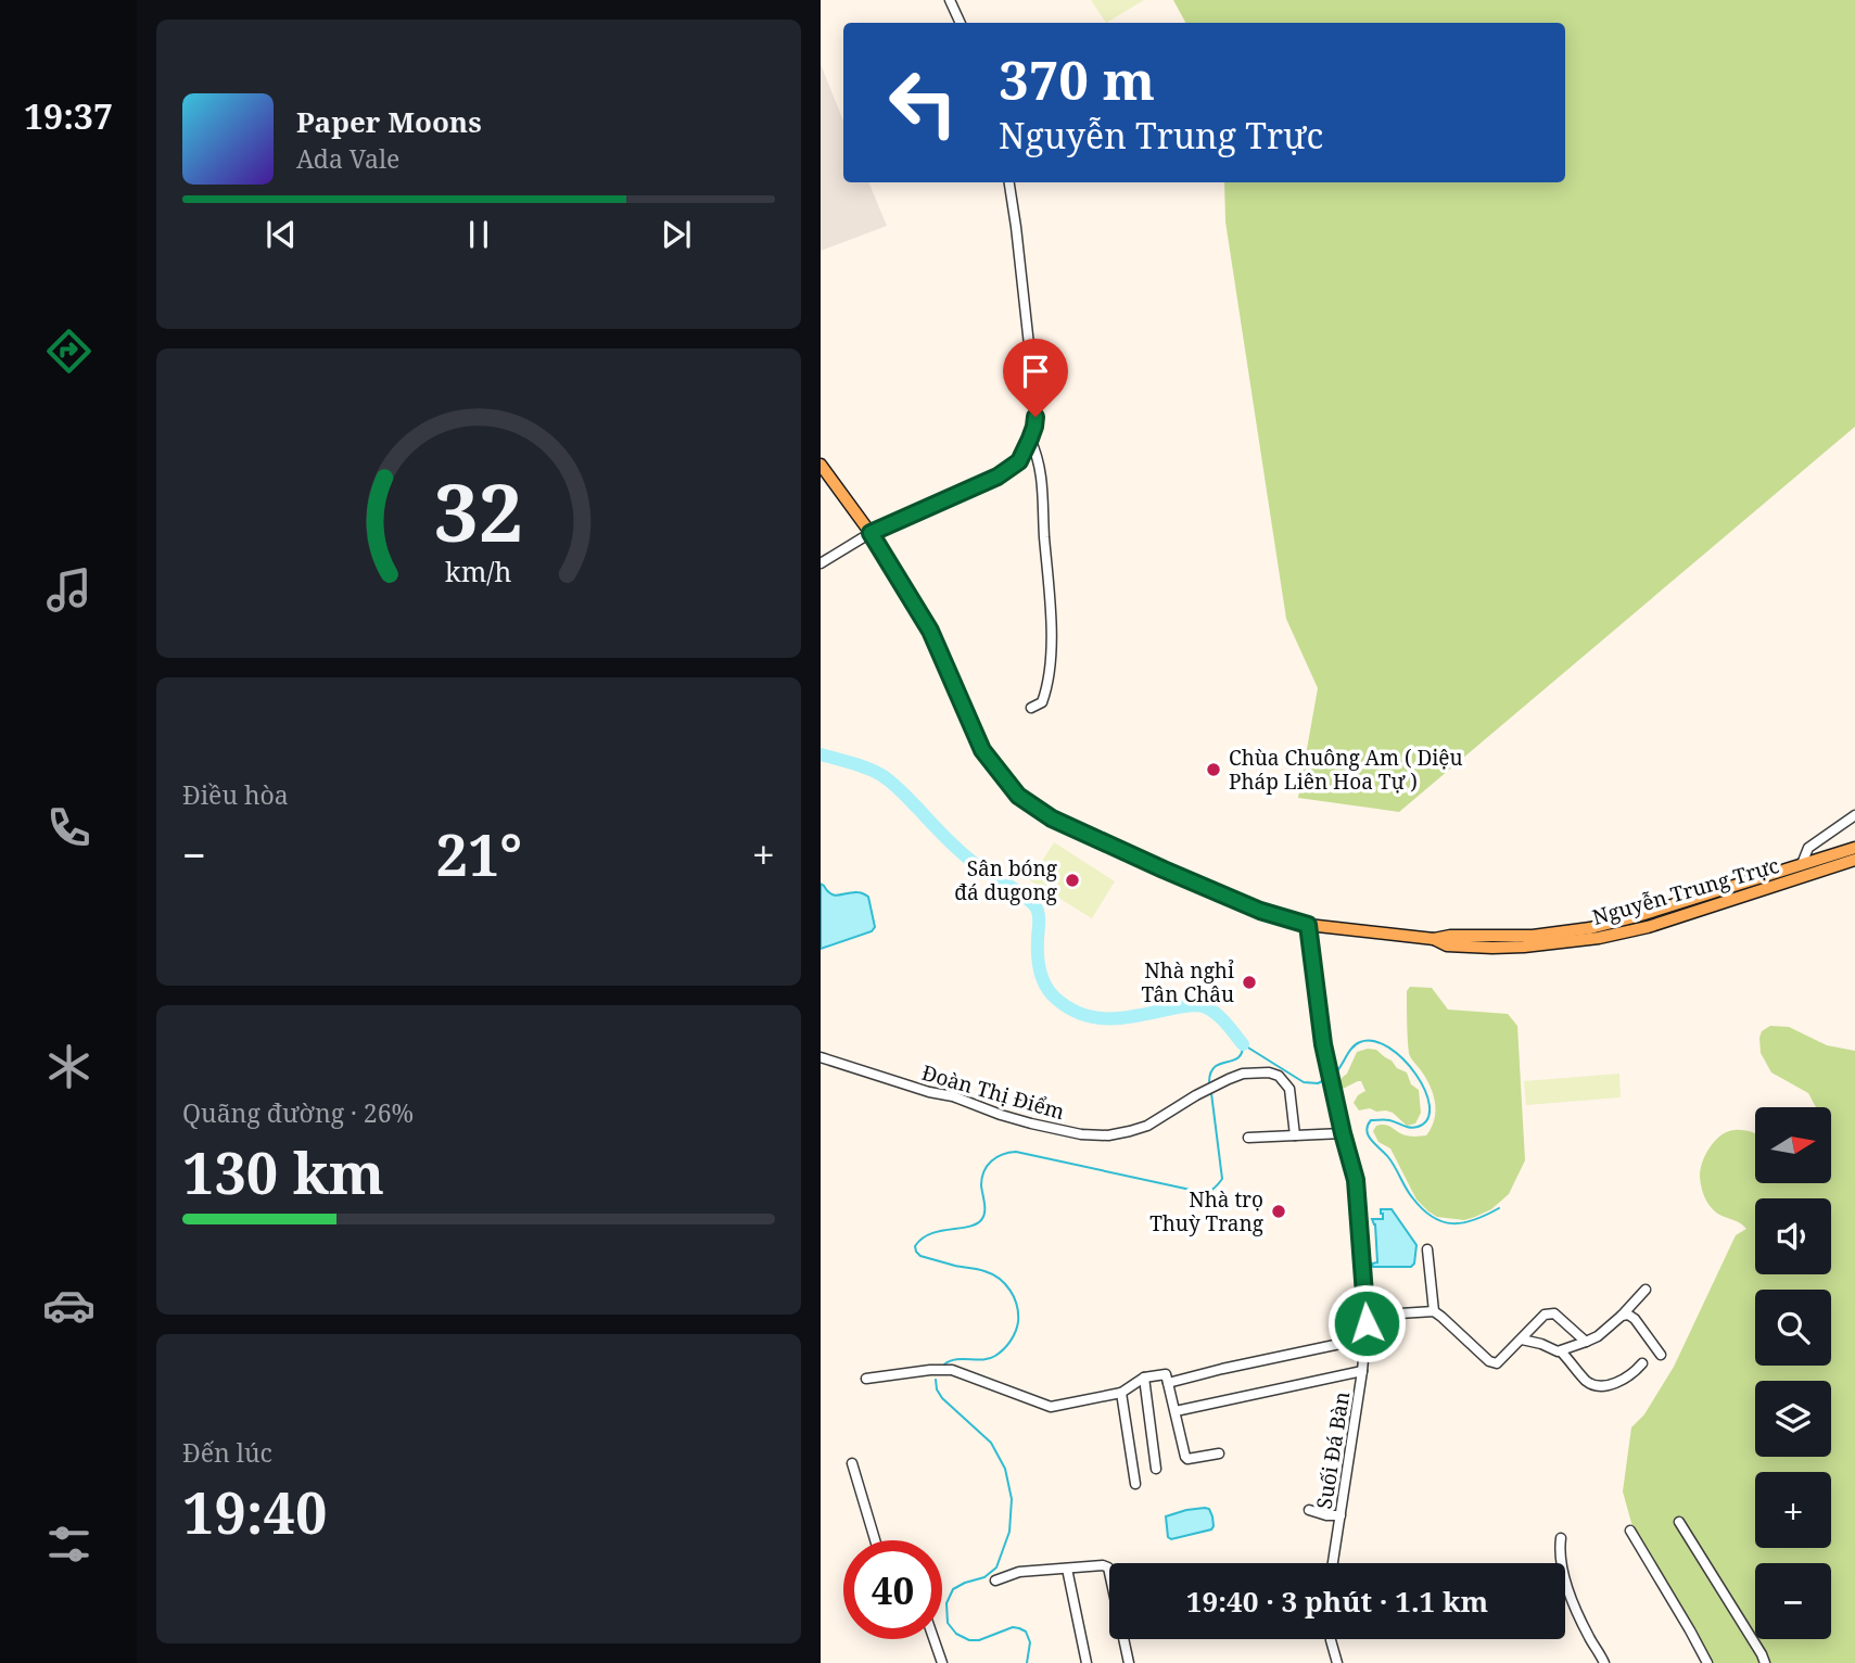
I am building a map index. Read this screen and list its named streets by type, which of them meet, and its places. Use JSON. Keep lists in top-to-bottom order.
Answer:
{
  "streets": {
    "main road": ["Nguyễn Trung Trực"],
    "street": ["Đoàn Thị Điểm", "Suối Đá Bàn"]
  },
  "crossings": [
    ["Nguyễn Trung Trực", "Suối Đá Bàn"]
  ],
  "places": [
    "Chùa Chuông Am ( Diệu Pháp Liên Hoa Tự )",
    "Sân bóng đá dugong",
    "Nhà nghỉ Tân Châu",
    "Nhà trọ Thuỳ Trang"
  ],
  "north": "right",
  "page": {
    "tabs": "19:37",
    "turn": ["370 m", "Nguyễn Trung Trực"],
    "song": ["Paper Moons", "Ada Vale"],
    "tile": [
      "Điều hòa",
      ["Quãng đường · 26%", "130 km"],
      ["Đến lúc", "19:40"]
    ],
    "heat": ["−", "21°", "+"],
    "map_buttons": ["+", "−"],
    "limit": "40",
    "trip": "19:40 · 3 phút · 1.1 km",
    "gauge": ["32", "km/h"]
  }
}
